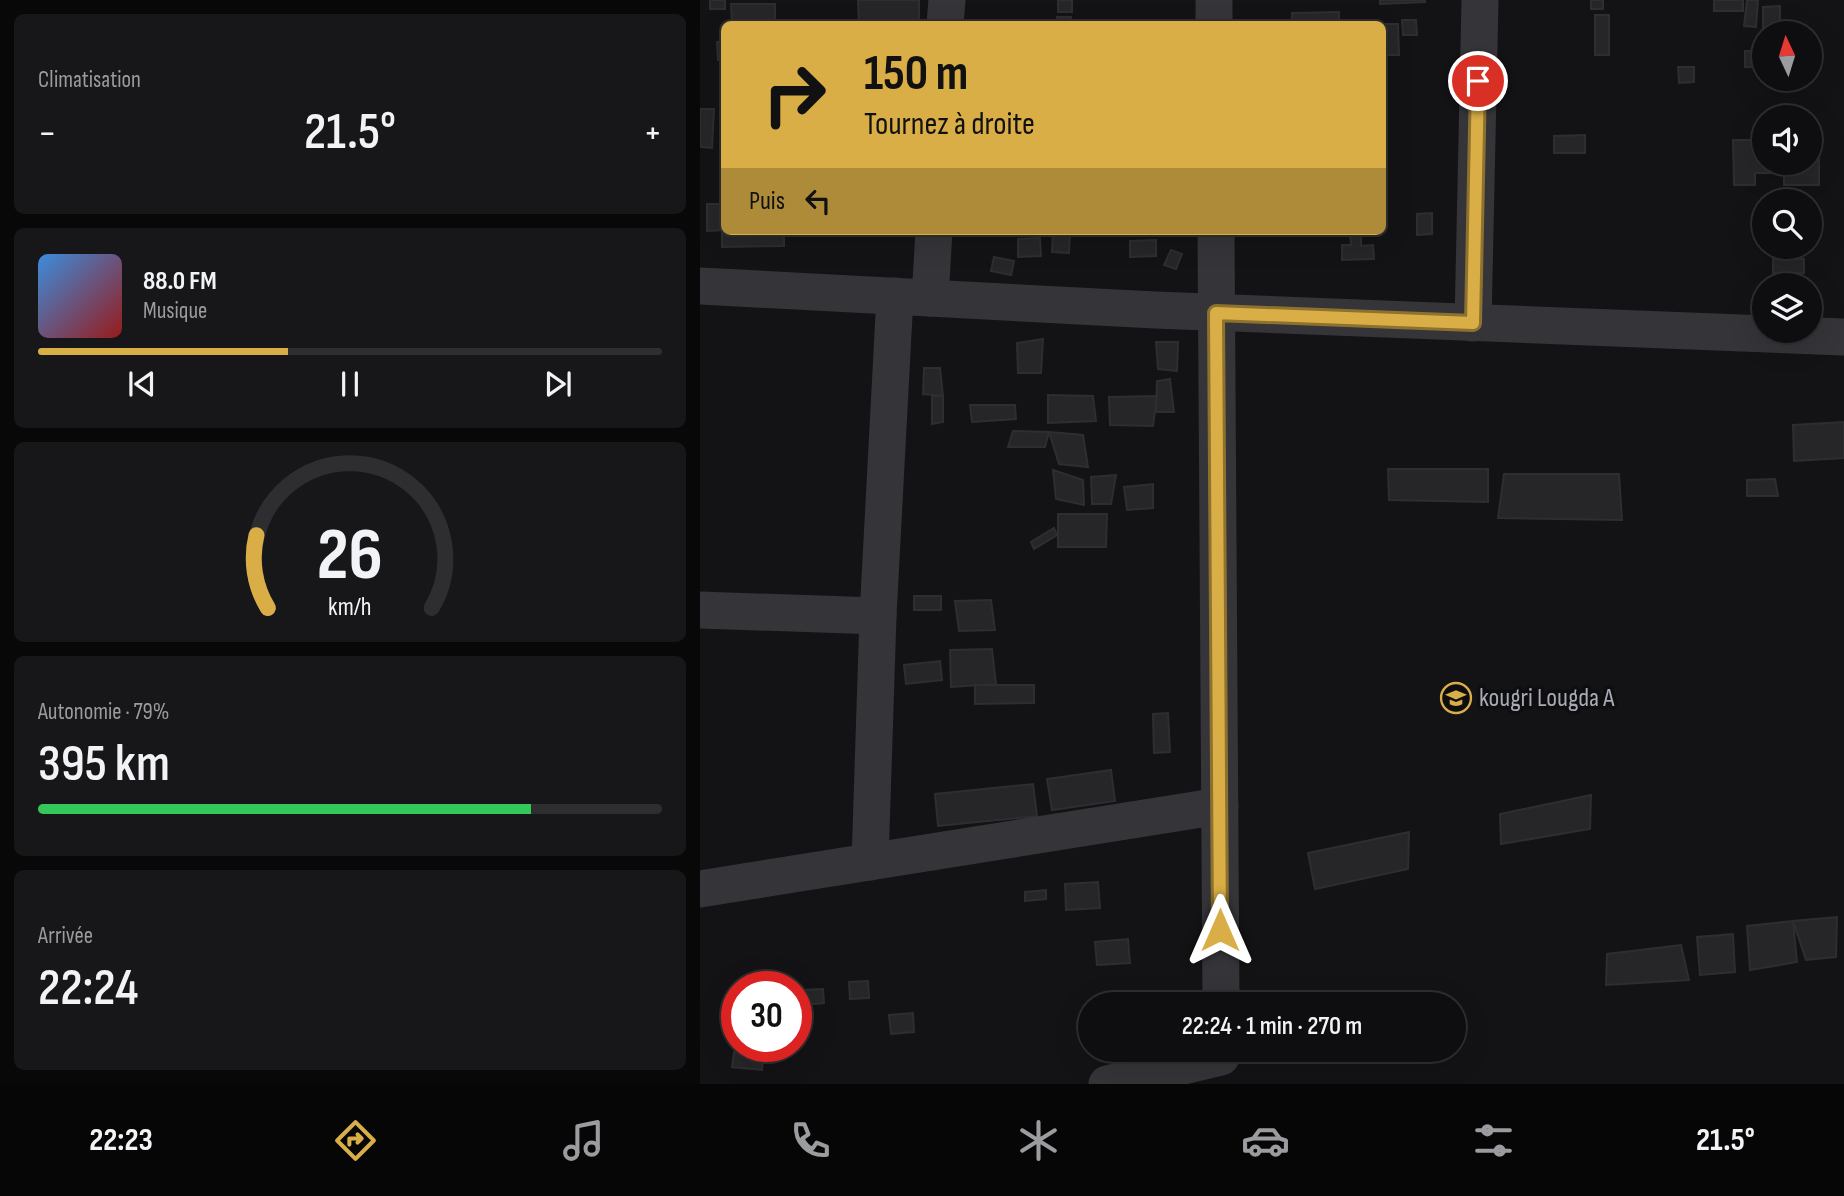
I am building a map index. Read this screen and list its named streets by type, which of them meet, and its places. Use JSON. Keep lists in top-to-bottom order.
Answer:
{
  "places": {
    "school or university": ["kougri Lougda A"]
  },
  "north": "top",
  "page": {
    "tile": [
      "Climatisation",
      ["Autonomie · 79%", "395 km"],
      ["Arrivée", "22:24"]
    ],
    "turn": ["150 m", "Tournez à droite"],
    "heat": ["−", "21.5°", "+"],
    "then": "Puis",
    "song": ["88.0 FM", "Musique"],
    "limit": "30",
    "trip": "22:24 · 1 min · 270 m",
    "tabs": ["22:23", "21.5°"],
    "gauge": ["26", "km/h"]
  }
}
